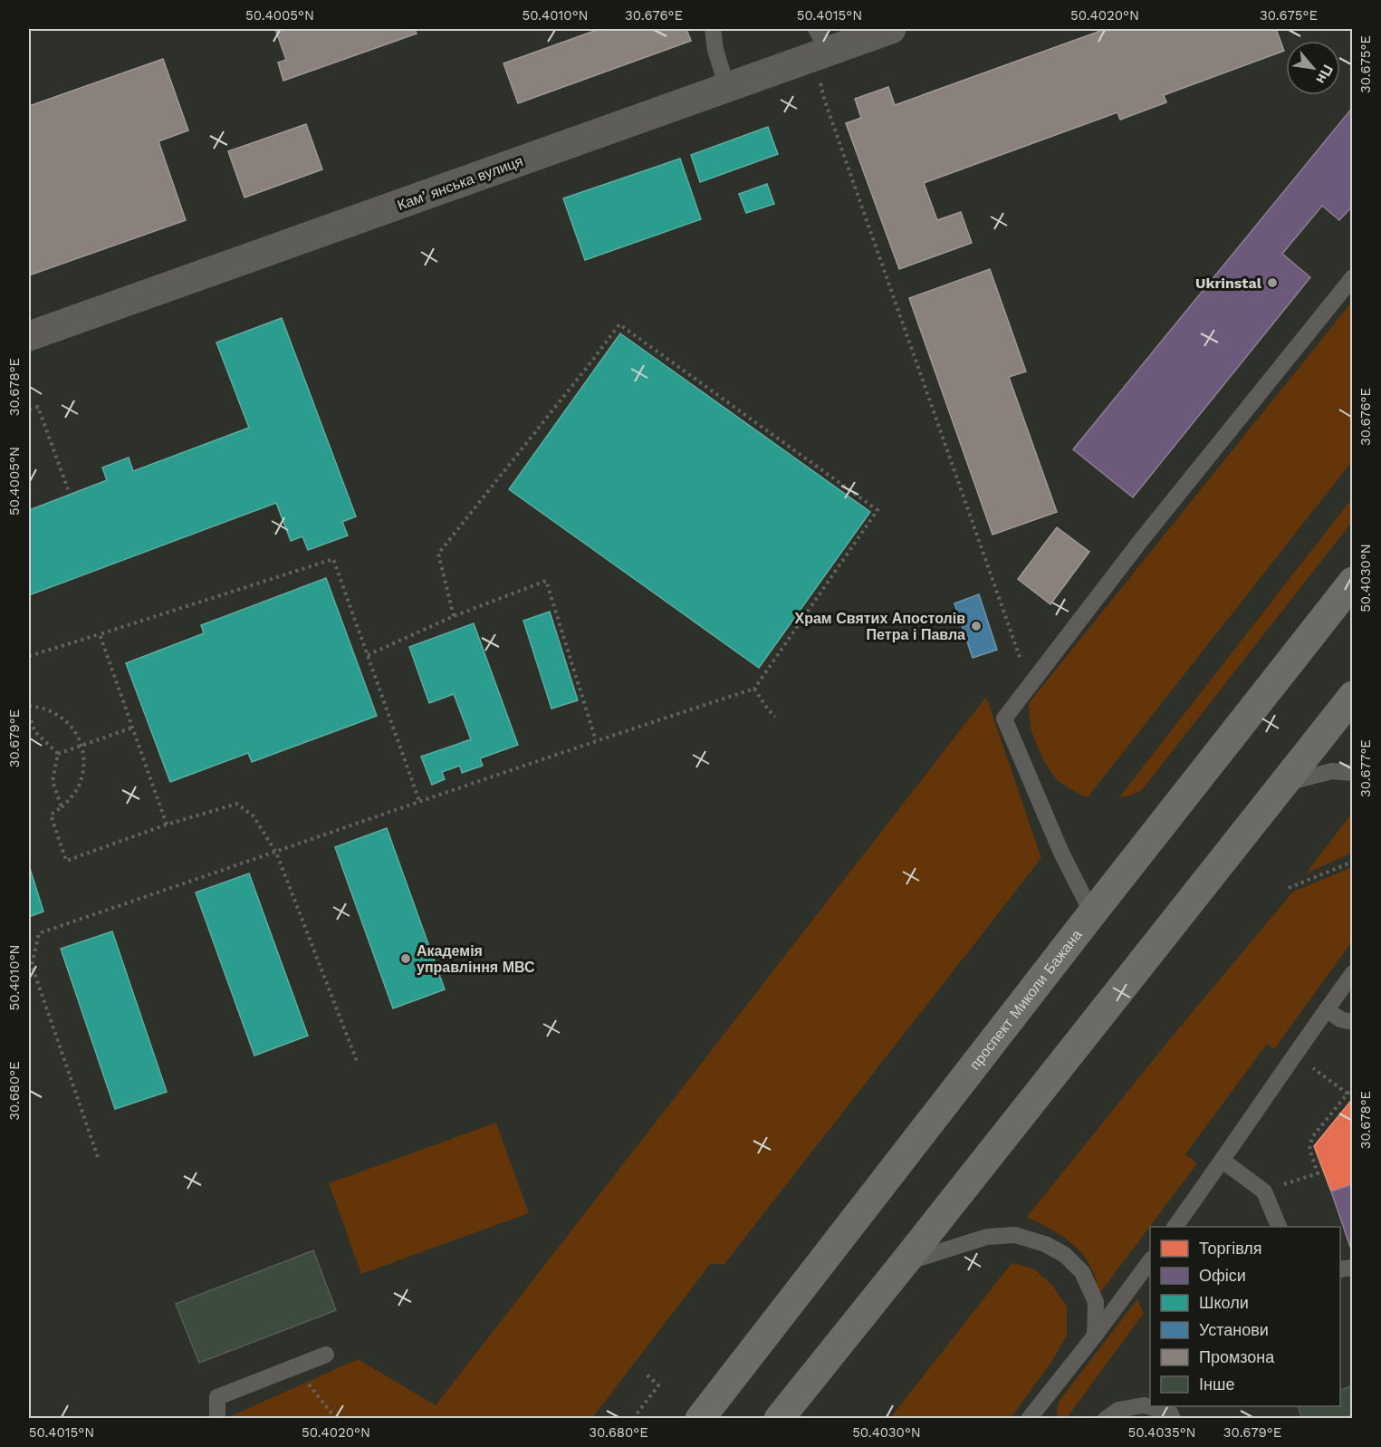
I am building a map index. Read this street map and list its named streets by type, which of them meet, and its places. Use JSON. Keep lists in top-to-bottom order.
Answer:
{
  "streets": {
    "highway": ["проспект Миколи Бажана"],
    "street": ["Камʼянська вулиця"]
  },
  "places": ["Ukrinstal", "Храм Святих Апостолів Петра і Павла", "Академія управління МВС"],
  "legend": [
    "Торгівля",
    "Офіси",
    "Школи",
    "Установи",
    "Промзона",
    "Інше"
  ],
  "north": "bottom right",
  "coordinates": [
    "50.4005°N",
    "50.4010°N",
    "30.676°E",
    "50.4015°N",
    "50.4020°N",
    "30.675°E",
    "30.678°E",
    "50.4030°N",
    "30.679°E",
    "30.677°E",
    "30.680°E",
    "50.4035°N"
  ]
}
